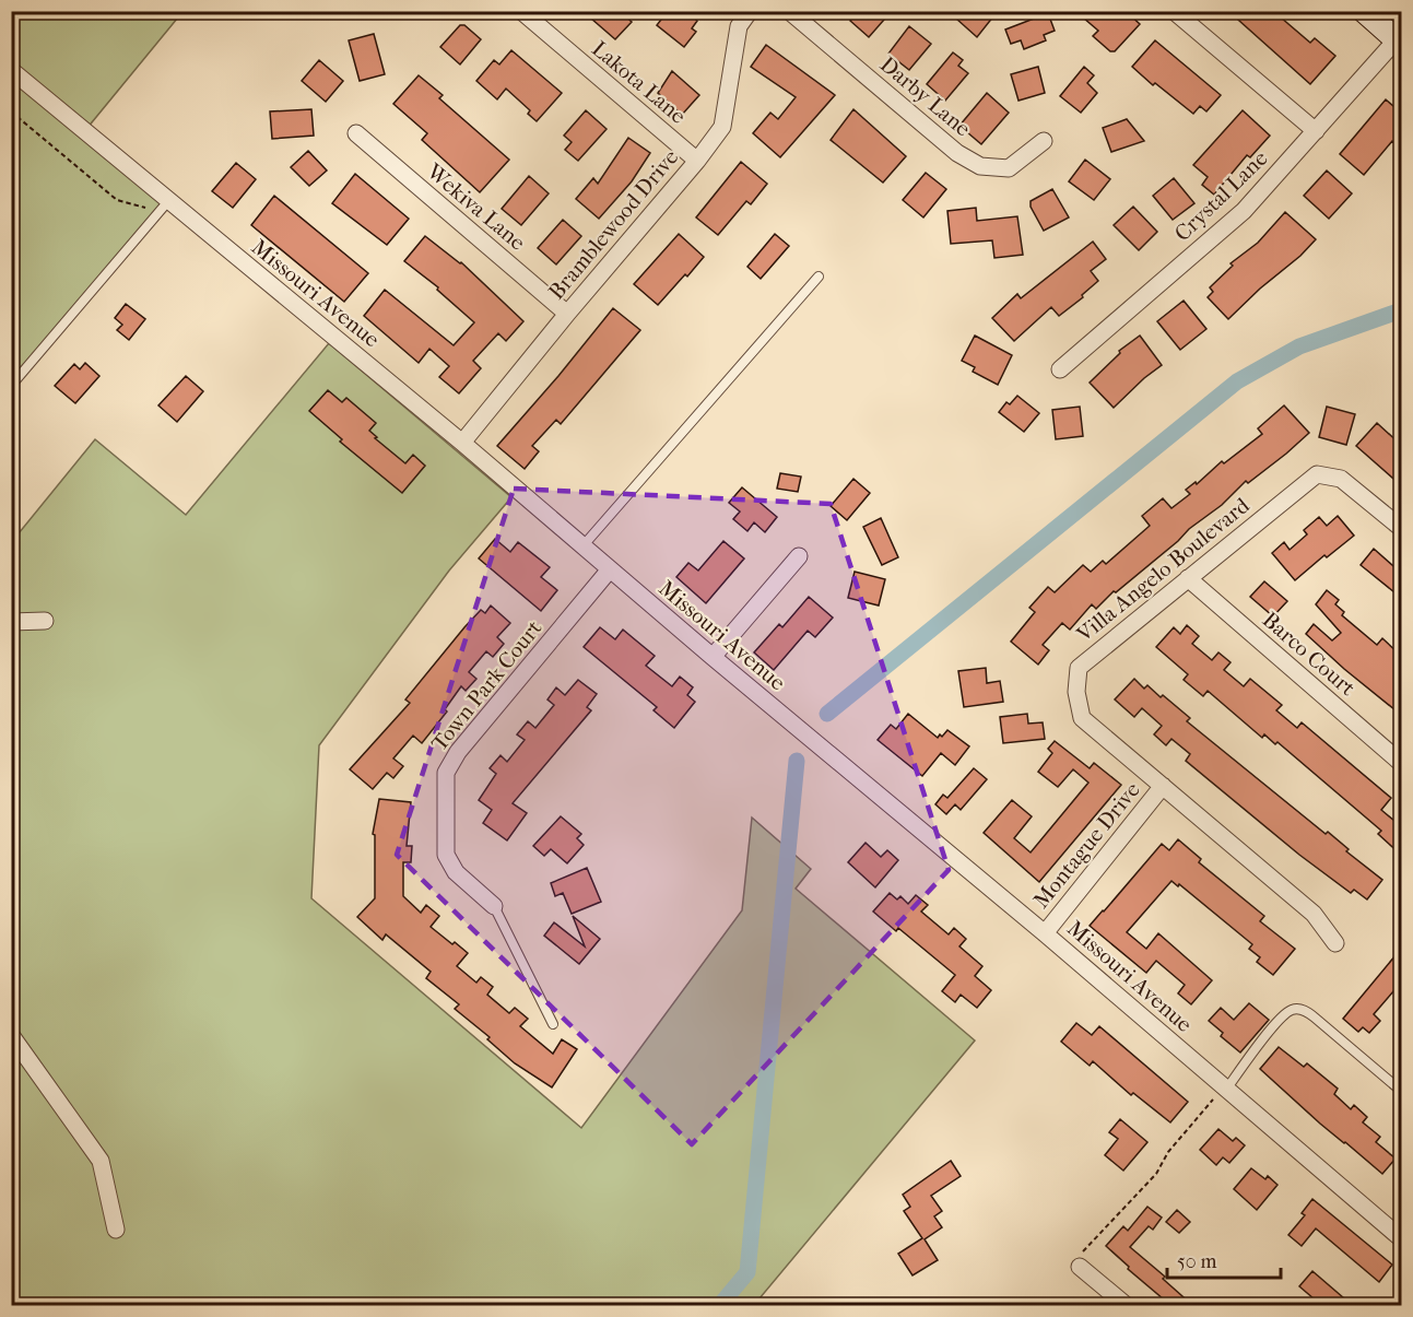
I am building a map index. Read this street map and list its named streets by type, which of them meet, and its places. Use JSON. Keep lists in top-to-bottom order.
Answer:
{
  "streets": {
    "street": [
      "Lakota Lane",
      "Darby Lane",
      "Crystal Lane",
      "Wekiva Lane",
      "Bramblewood Drive",
      "Missouri Avenue",
      "Villa Angelo Boulevard",
      "Barco Court",
      "Town Park Court",
      "Montague Drive"
    ]
  },
  "crossings": [
    ["Lakota Lane", "Bramblewood Drive"],
    ["Wekiva Lane", "Bramblewood Drive"],
    ["Bramblewood Drive", "Missouri Avenue"],
    ["Missouri Avenue", "Town Park Court"],
    ["Missouri Avenue", "Montague Drive"],
    ["Villa Angelo Boulevard", "Barco Court"],
    ["Villa Angelo Boulevard", "Montague Drive"]
  ],
  "scale_bar": "50 m"
}
